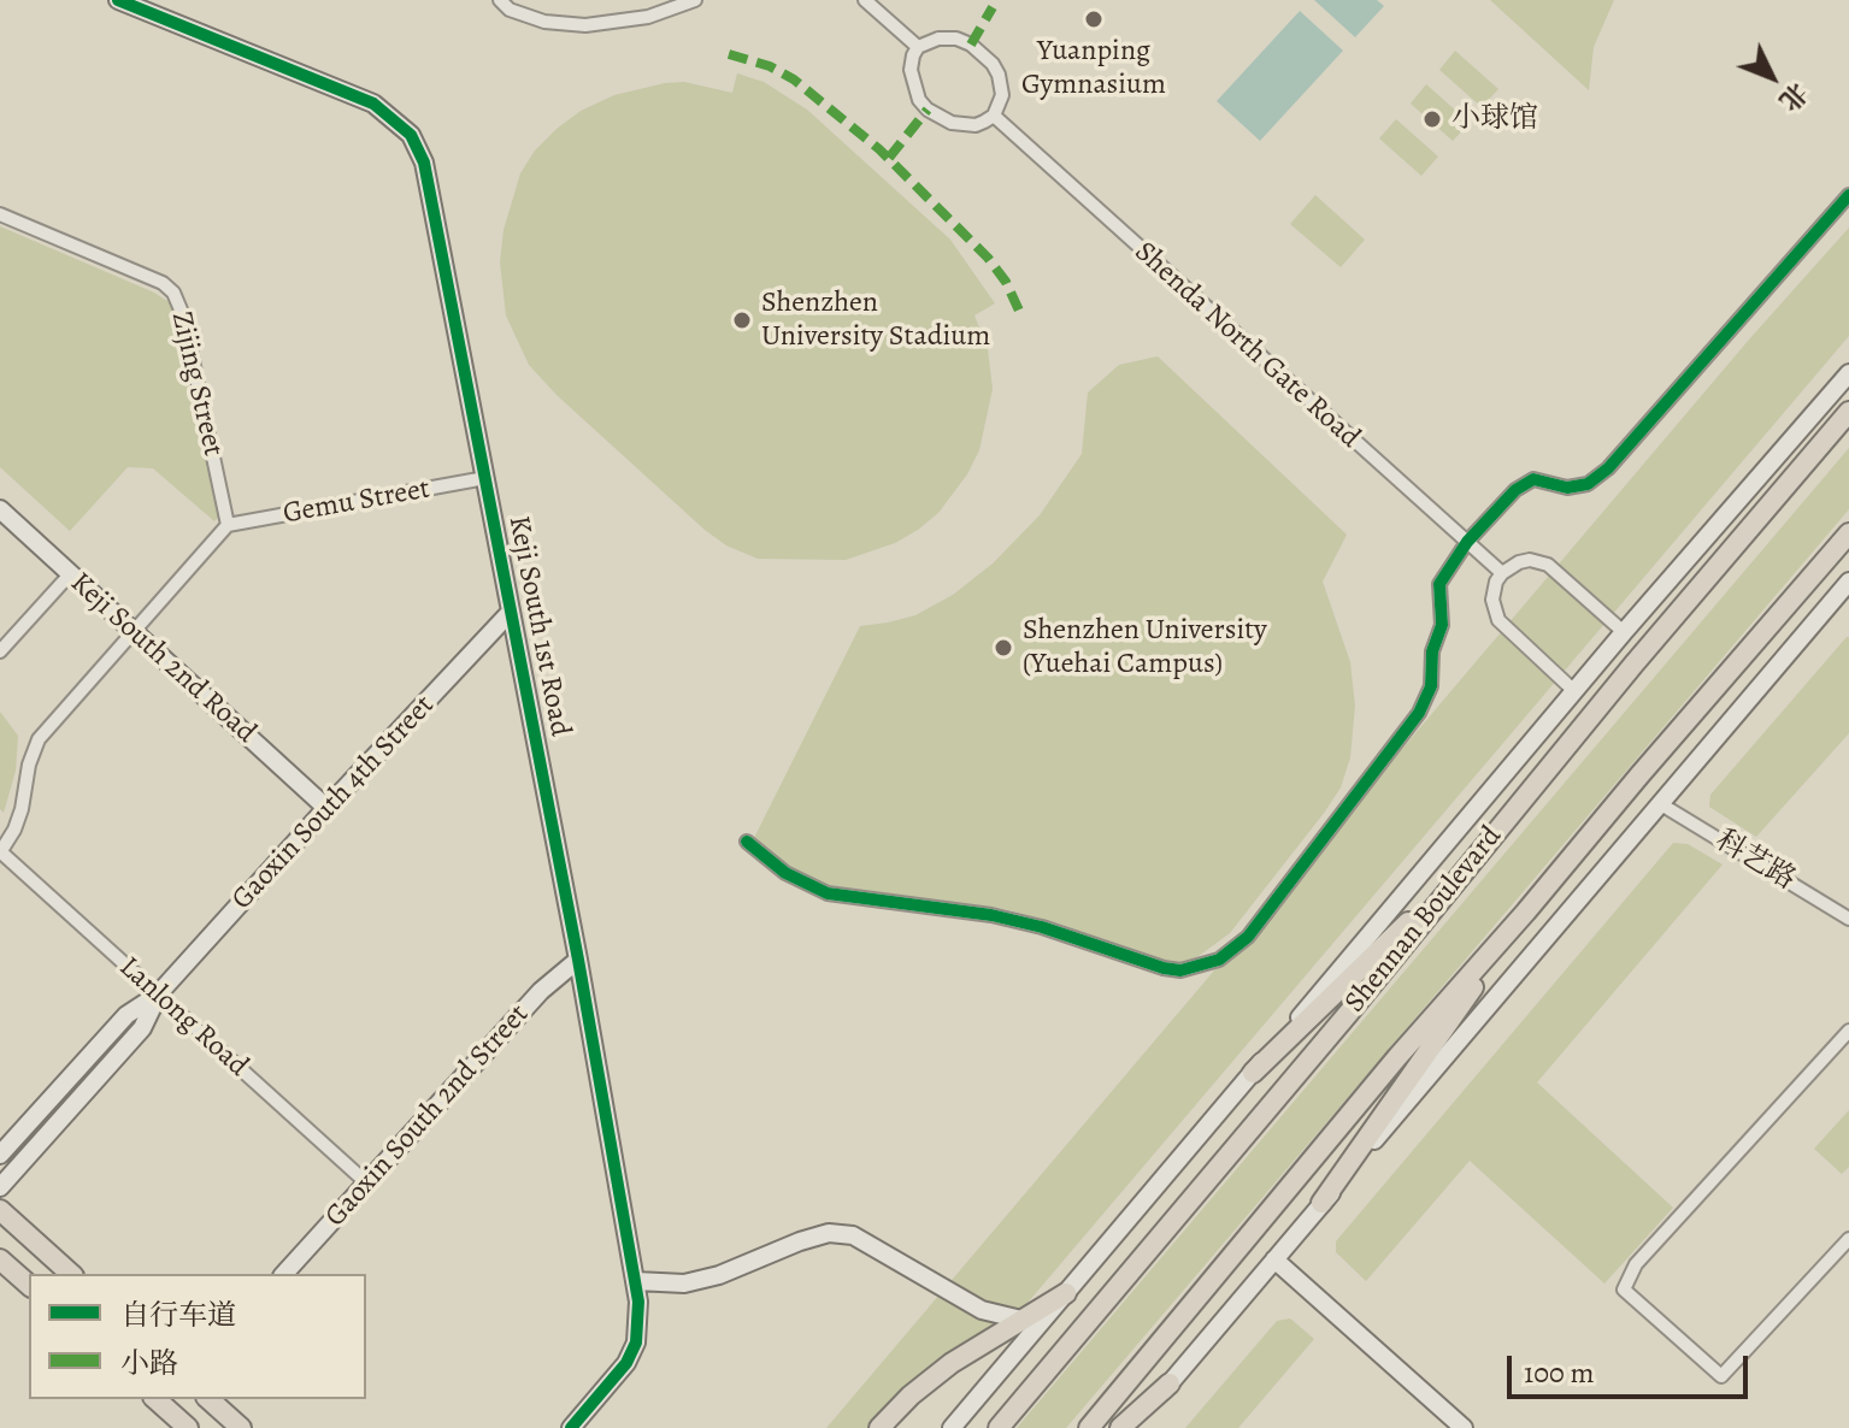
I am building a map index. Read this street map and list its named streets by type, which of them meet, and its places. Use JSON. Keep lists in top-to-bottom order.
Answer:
{
  "streets": {
    "main road": ["Shennan Boulevard"],
    "street": [
      "Shenda North Gate Road",
      "Zijing Street",
      "Gemu Street",
      "Keji South 1st Road",
      "Keji South 2nd Road",
      "Gaoxin South 4th Street",
      "科艺路",
      "Lanlong Road",
      "Gaoxin South 2nd Street"
    ]
  },
  "crossings": [
    ["Zijing Street", "Gemu Street"],
    ["Gemu Street", "Keji South 1st Road"],
    ["Keji South 1st Road", "Gaoxin South 4th Street"],
    ["Keji South 1st Road", "Gaoxin South 2nd Street"],
    ["Keji South 2nd Road", "Gaoxin South 4th Street"],
    ["Gaoxin South 4th Street", "Lanlong Road"],
    ["Lanlong Road", "Gaoxin South 2nd Street"]
  ],
  "places": [
    "Yuanping Gymnasium",
    "小球馆",
    "Shenzhen University Stadium",
    "Shenzhen University (Yuehai Campus)"
  ],
  "legend": ["自行车道", "小路"],
  "scale_bar": "100 m",
  "north": "bottom right"
}
